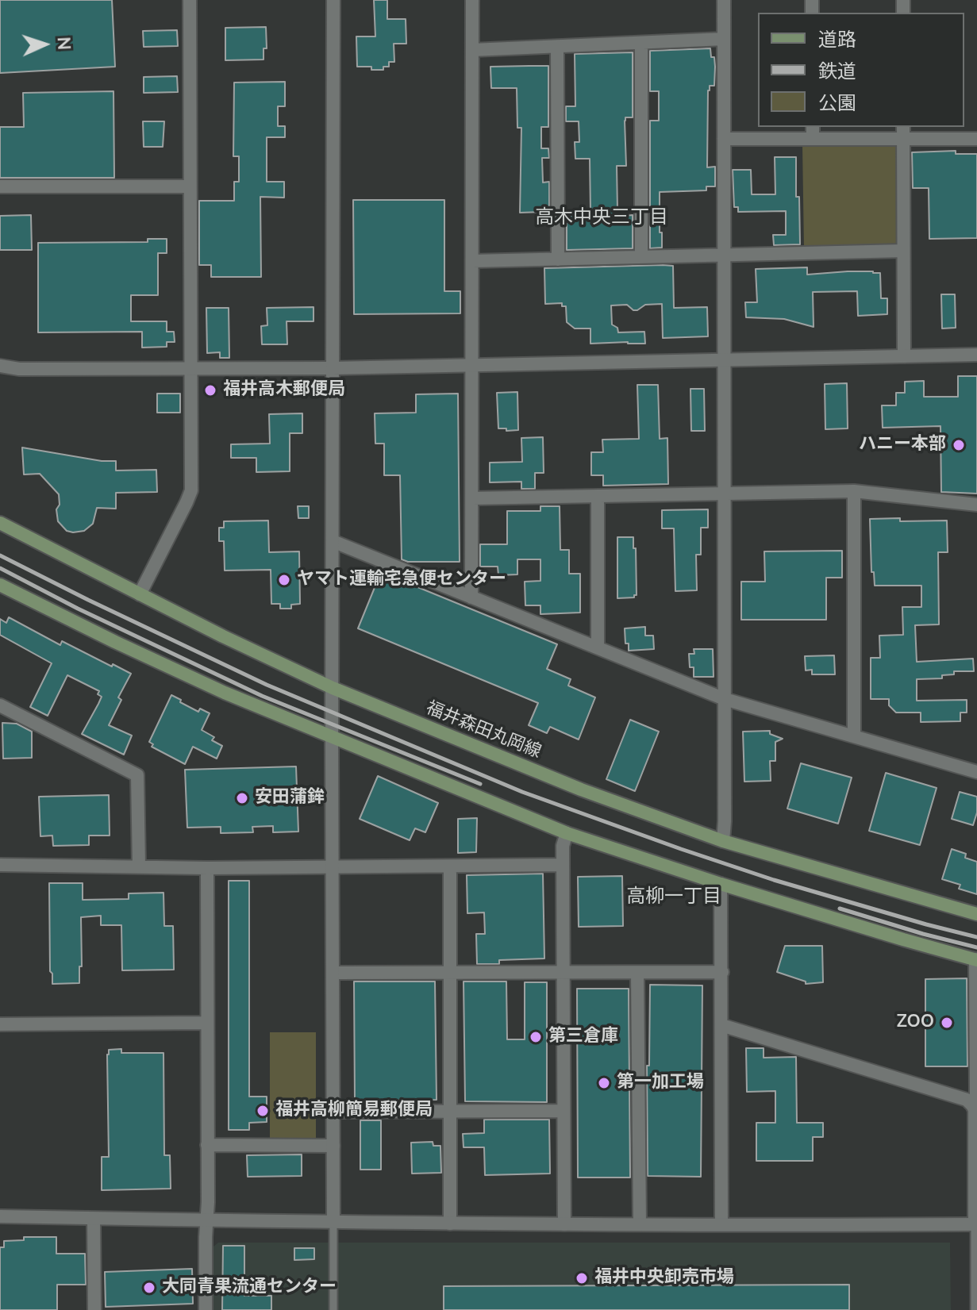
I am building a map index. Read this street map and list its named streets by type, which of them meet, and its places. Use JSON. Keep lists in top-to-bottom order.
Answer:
{
  "streets": {
    "main road": ["福井森田丸岡線"]
  },
  "districts": ["高木中央三丁目", "高柳一丁目"],
  "places": [
    "福井高木郵便局",
    "ハニー本部",
    "ヤマト運輸宅急便センター",
    "安田蒲鉾",
    "ZOO",
    "第三倉庫",
    "第一加工場",
    "福井高柳簡易郵便局",
    "福井中央卸売市場",
    "大同青果流通センター"
  ],
  "legend": ["道路", "鉄道", "公園"],
  "north": "right"
}
